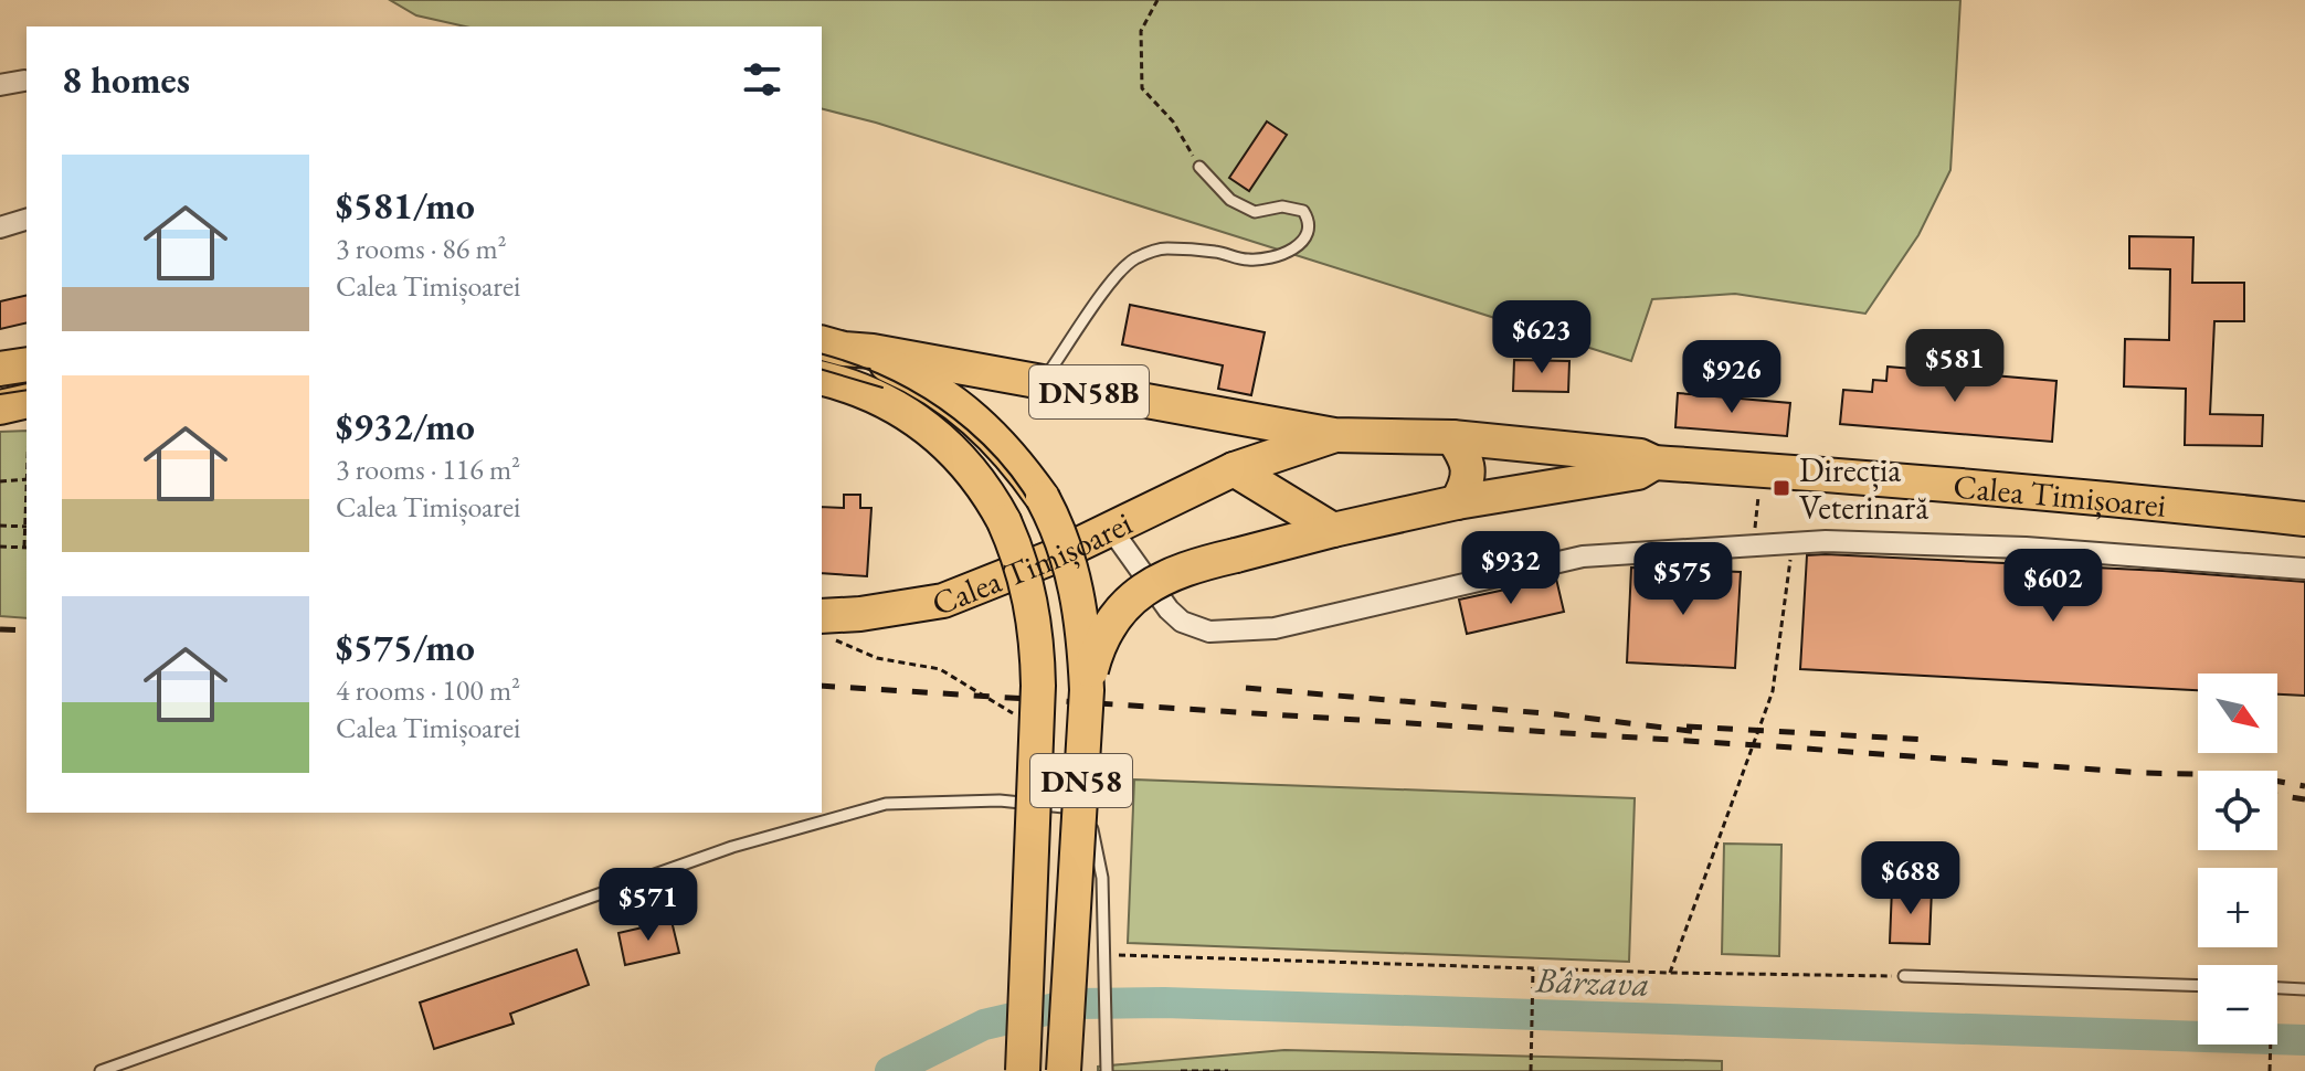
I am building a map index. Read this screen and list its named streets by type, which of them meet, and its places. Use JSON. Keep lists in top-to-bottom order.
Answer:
{
  "streets": {
    "main road": ["DN58B", "Calea Timișoarei", "DN58"]
  },
  "crossings": [
    ["Calea Timișoarei", "DN58"]
  ],
  "water": ["Bârzava"],
  "places": {
    "transit": ["Direcția Veterinară"]
  },
  "north": "bottom right",
  "page": {
    "heading": "8 homes",
    "list": [
      {
        "name": "$581/mo",
        "note": "3 rooms · 86 m² · Calea Timișoarei"
      },
      {
        "name": "$932/mo",
        "note": "3 rooms · 116 m² · Calea Timișoarei"
      },
      {
        "name": "$575/mo",
        "note": "4 rooms · 100 m² · Calea Timișoarei"
      }
    ],
    "price": [
      "$623",
      "$581",
      "$926",
      "$932",
      "$575",
      "$602",
      "$688",
      "$571"
    ],
    "map_buttons": ["+", "−"]
  }
}
